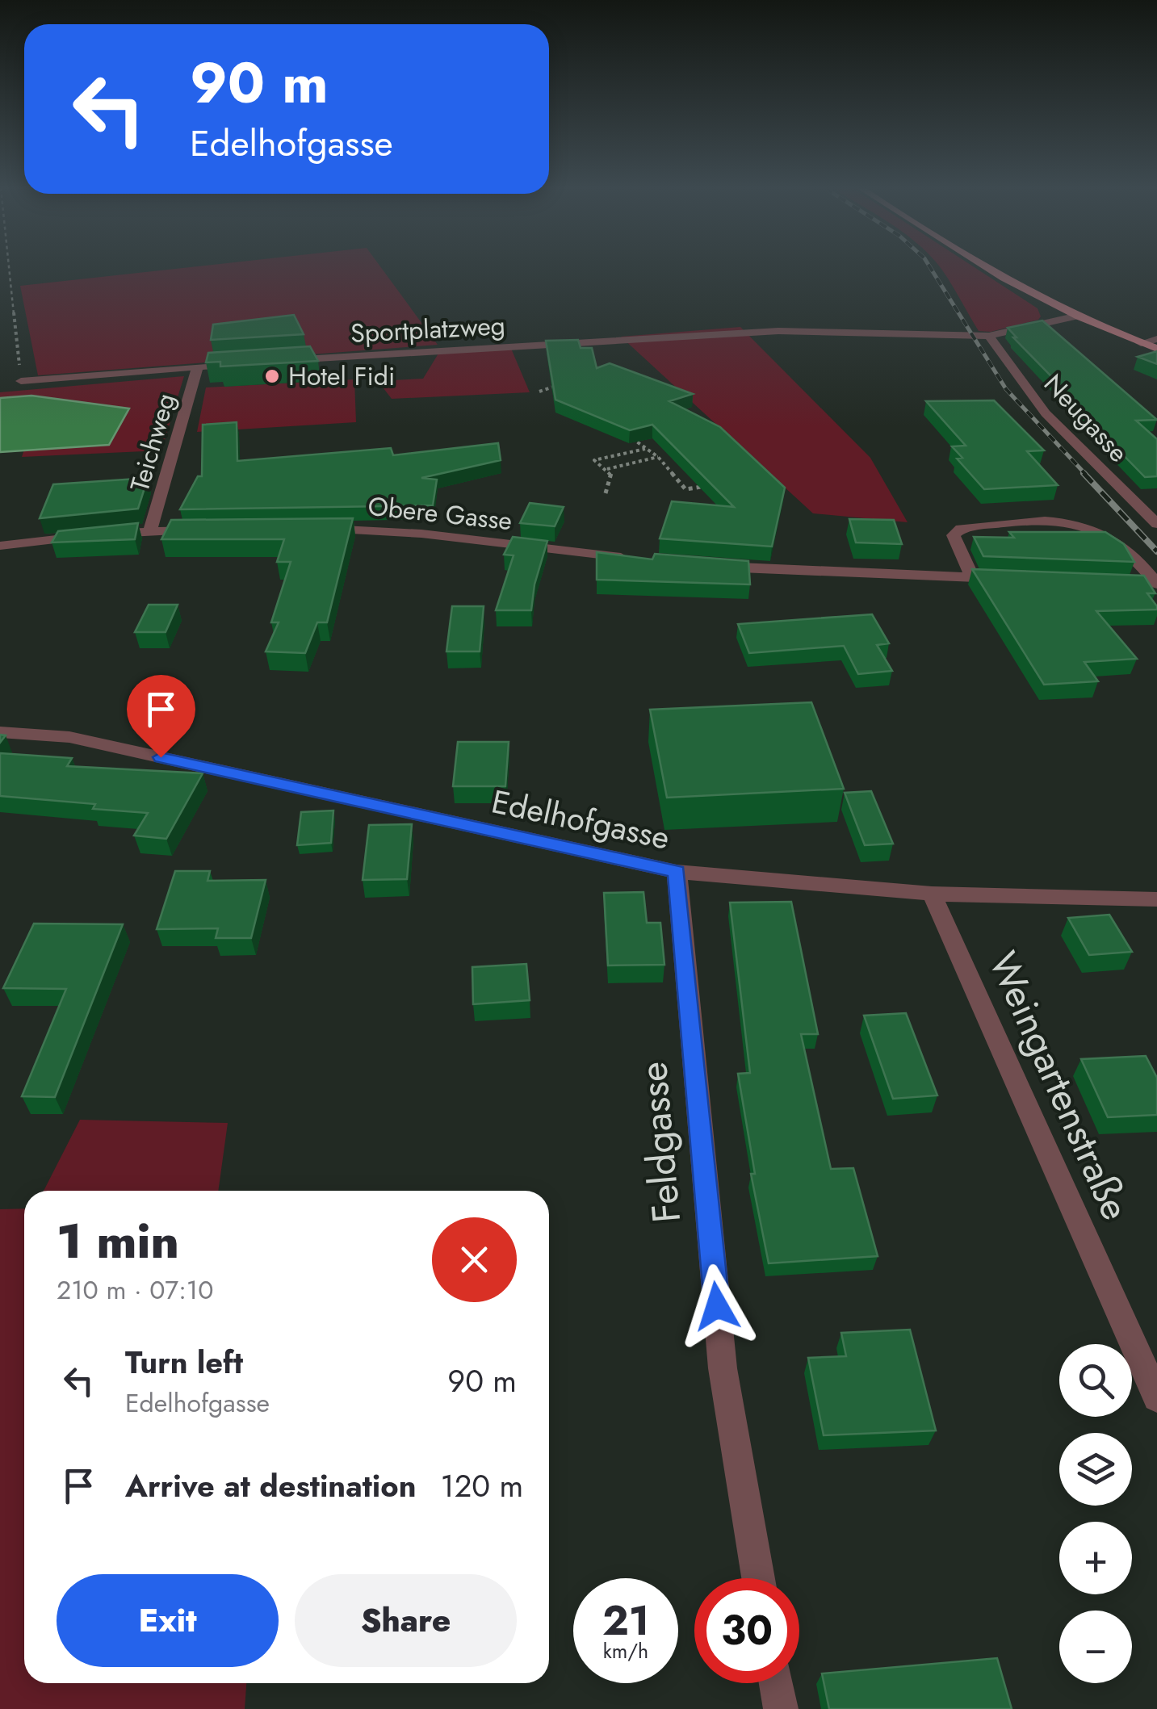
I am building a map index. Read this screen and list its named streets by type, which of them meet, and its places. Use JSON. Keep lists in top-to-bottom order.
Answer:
{
  "streets": {
    "street": [
      "Sportplatzweg",
      "Neugasse",
      "Teichweg",
      "Obere Gasse",
      "Edelhofgasse",
      "Weingartenstraße",
      "Feldgasse"
    ]
  },
  "crossings": [
    ["Sportplatzweg", "Neugasse"],
    ["Edelhofgasse", "Weingartenstraße"],
    ["Edelhofgasse", "Feldgasse"]
  ],
  "places": ["Hotel Fidi"],
  "page": {
    "turn": ["90 m", "Edelhofgasse"],
    "heading": ["1 min", "210 m · 07:10"],
    "list": [
      {
        "name": "Turn left",
        "note": "Edelhofgasse",
        "value": "90 m"
      },
      {
        "name": "Arrive at destination",
        "value": "120 m"
      }
    ],
    "map_buttons": ["+", "−"],
    "buttons": ["Exit", "Share"],
    "speed": "21 km/h",
    "limit": "30"
  }
}
